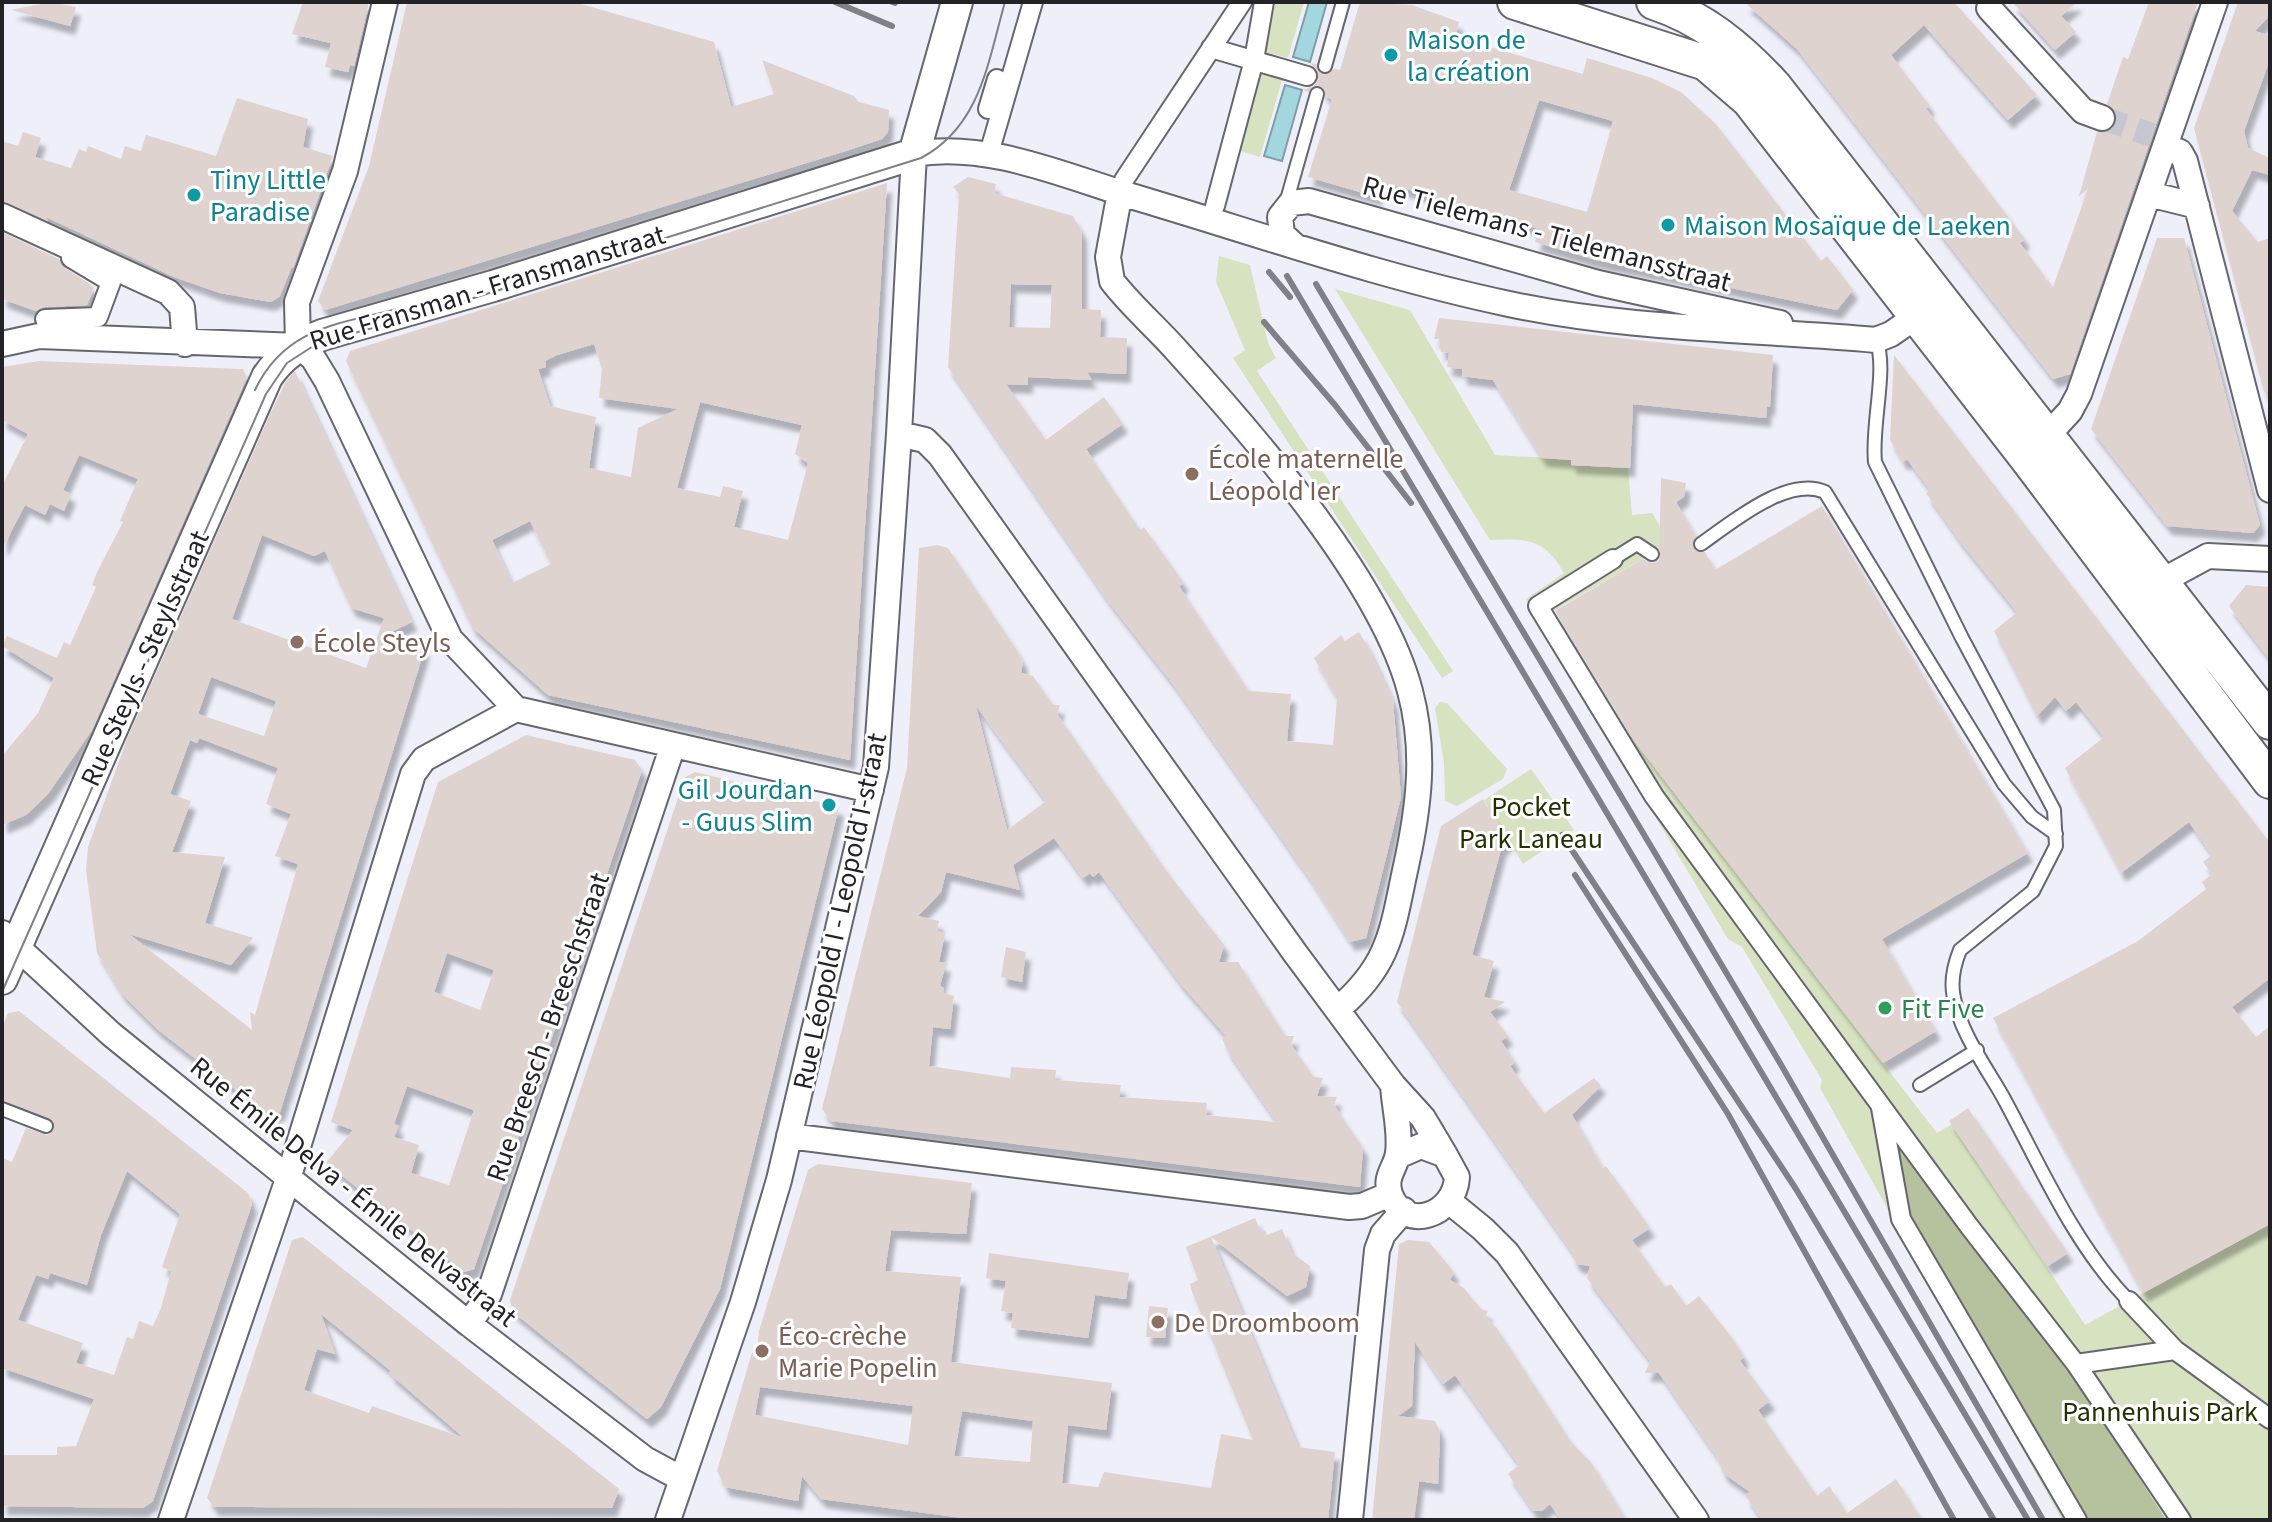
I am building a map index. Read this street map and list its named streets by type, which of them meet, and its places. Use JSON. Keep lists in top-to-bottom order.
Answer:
{
  "streets": {
    "street": [
      "Rue Tielemans - Tielemansstraat",
      "Rue Fransman - Fransmanstraat",
      "Rue Steyls - Steylsstraat",
      "Rue Léopold I - Leopold I-straat",
      "Rue Breesch - Breeschstraat",
      "Rue Émile Delva - Émile Delvastraat"
    ]
  },
  "crossings": [
    ["Rue Tielemans - Tielemansstraat", "Rue Fransman - Fransmanstraat"],
    ["Rue Tielemans - Tielemansstraat", "Rue Léopold I - Leopold I-straat"],
    ["Rue Fransman - Fransmanstraat", "Rue Steyls - Steylsstraat"],
    ["Rue Fransman - Fransmanstraat", "Rue Léopold I - Leopold I-straat"],
    ["Rue Steyls - Steylsstraat", "Rue Émile Delva - Émile Delvastraat"],
    ["Rue Léopold I - Leopold I-straat", "Rue Émile Delva - Émile Delvastraat"],
    ["Rue Breesch - Breeschstraat", "Rue Émile Delva - Émile Delvastraat"]
  ],
  "parks": ["Pocket Park Laneau", "Pannenhuis Park"],
  "places": [
    "Maison de la création",
    "Tiny Little Paradise",
    "Maison Mosaïque de Laeken",
    "École maternelle Léopold Ier",
    "École Steyls",
    "Gil Jourdan - Guus Slim",
    "Fit Five",
    "De Droomboom",
    "Éco-crèche Marie Popelin"
  ]
}
